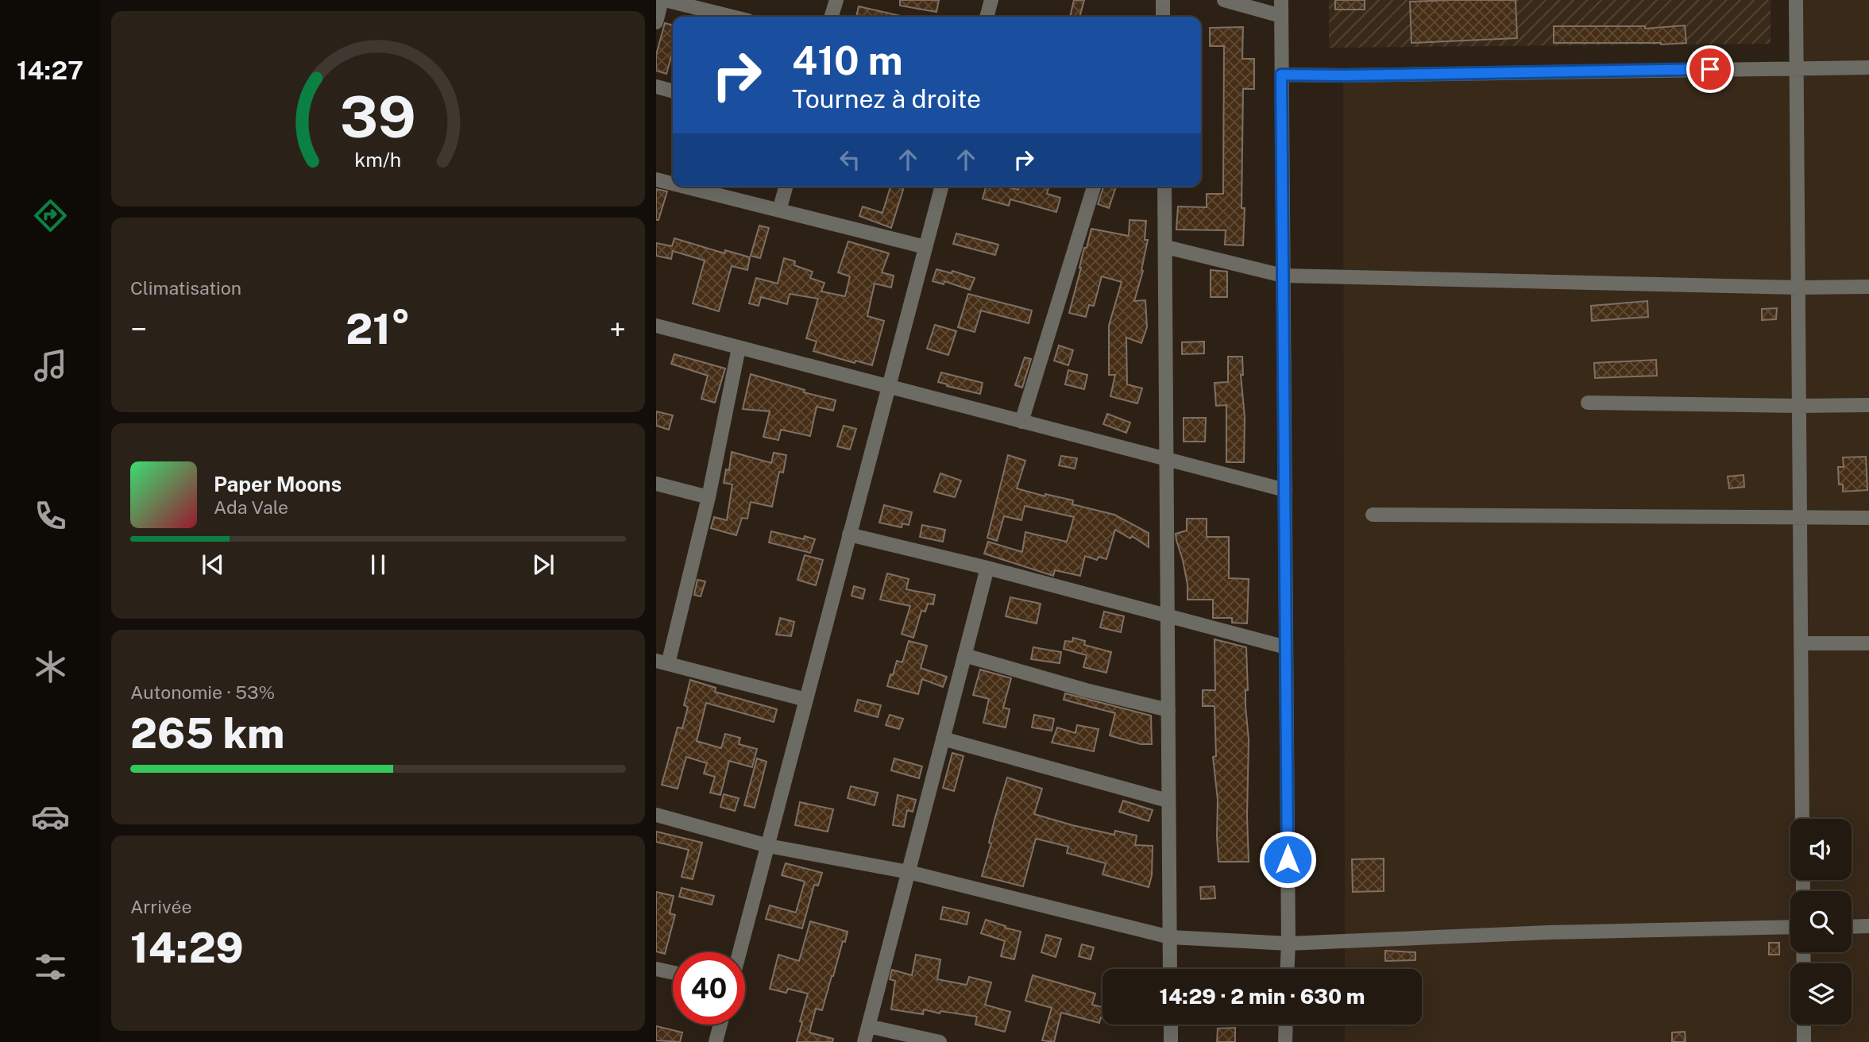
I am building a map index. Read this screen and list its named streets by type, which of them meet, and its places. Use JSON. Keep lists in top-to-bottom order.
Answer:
{
  "page": {
    "tabs": "14:27",
    "turn": ["410 m", "Tournez à droite"],
    "tile": [
      "Climatisation",
      ["Autonomie · 53%", "265 km"],
      ["Arrivée", "14:29"]
    ],
    "heat": ["−", "21°", "+"],
    "song": ["Paper Moons", "Ada Vale"],
    "limit": "40",
    "trip": "14:29 · 2 min · 630 m",
    "gauge": ["39", "km/h"]
  }
}
